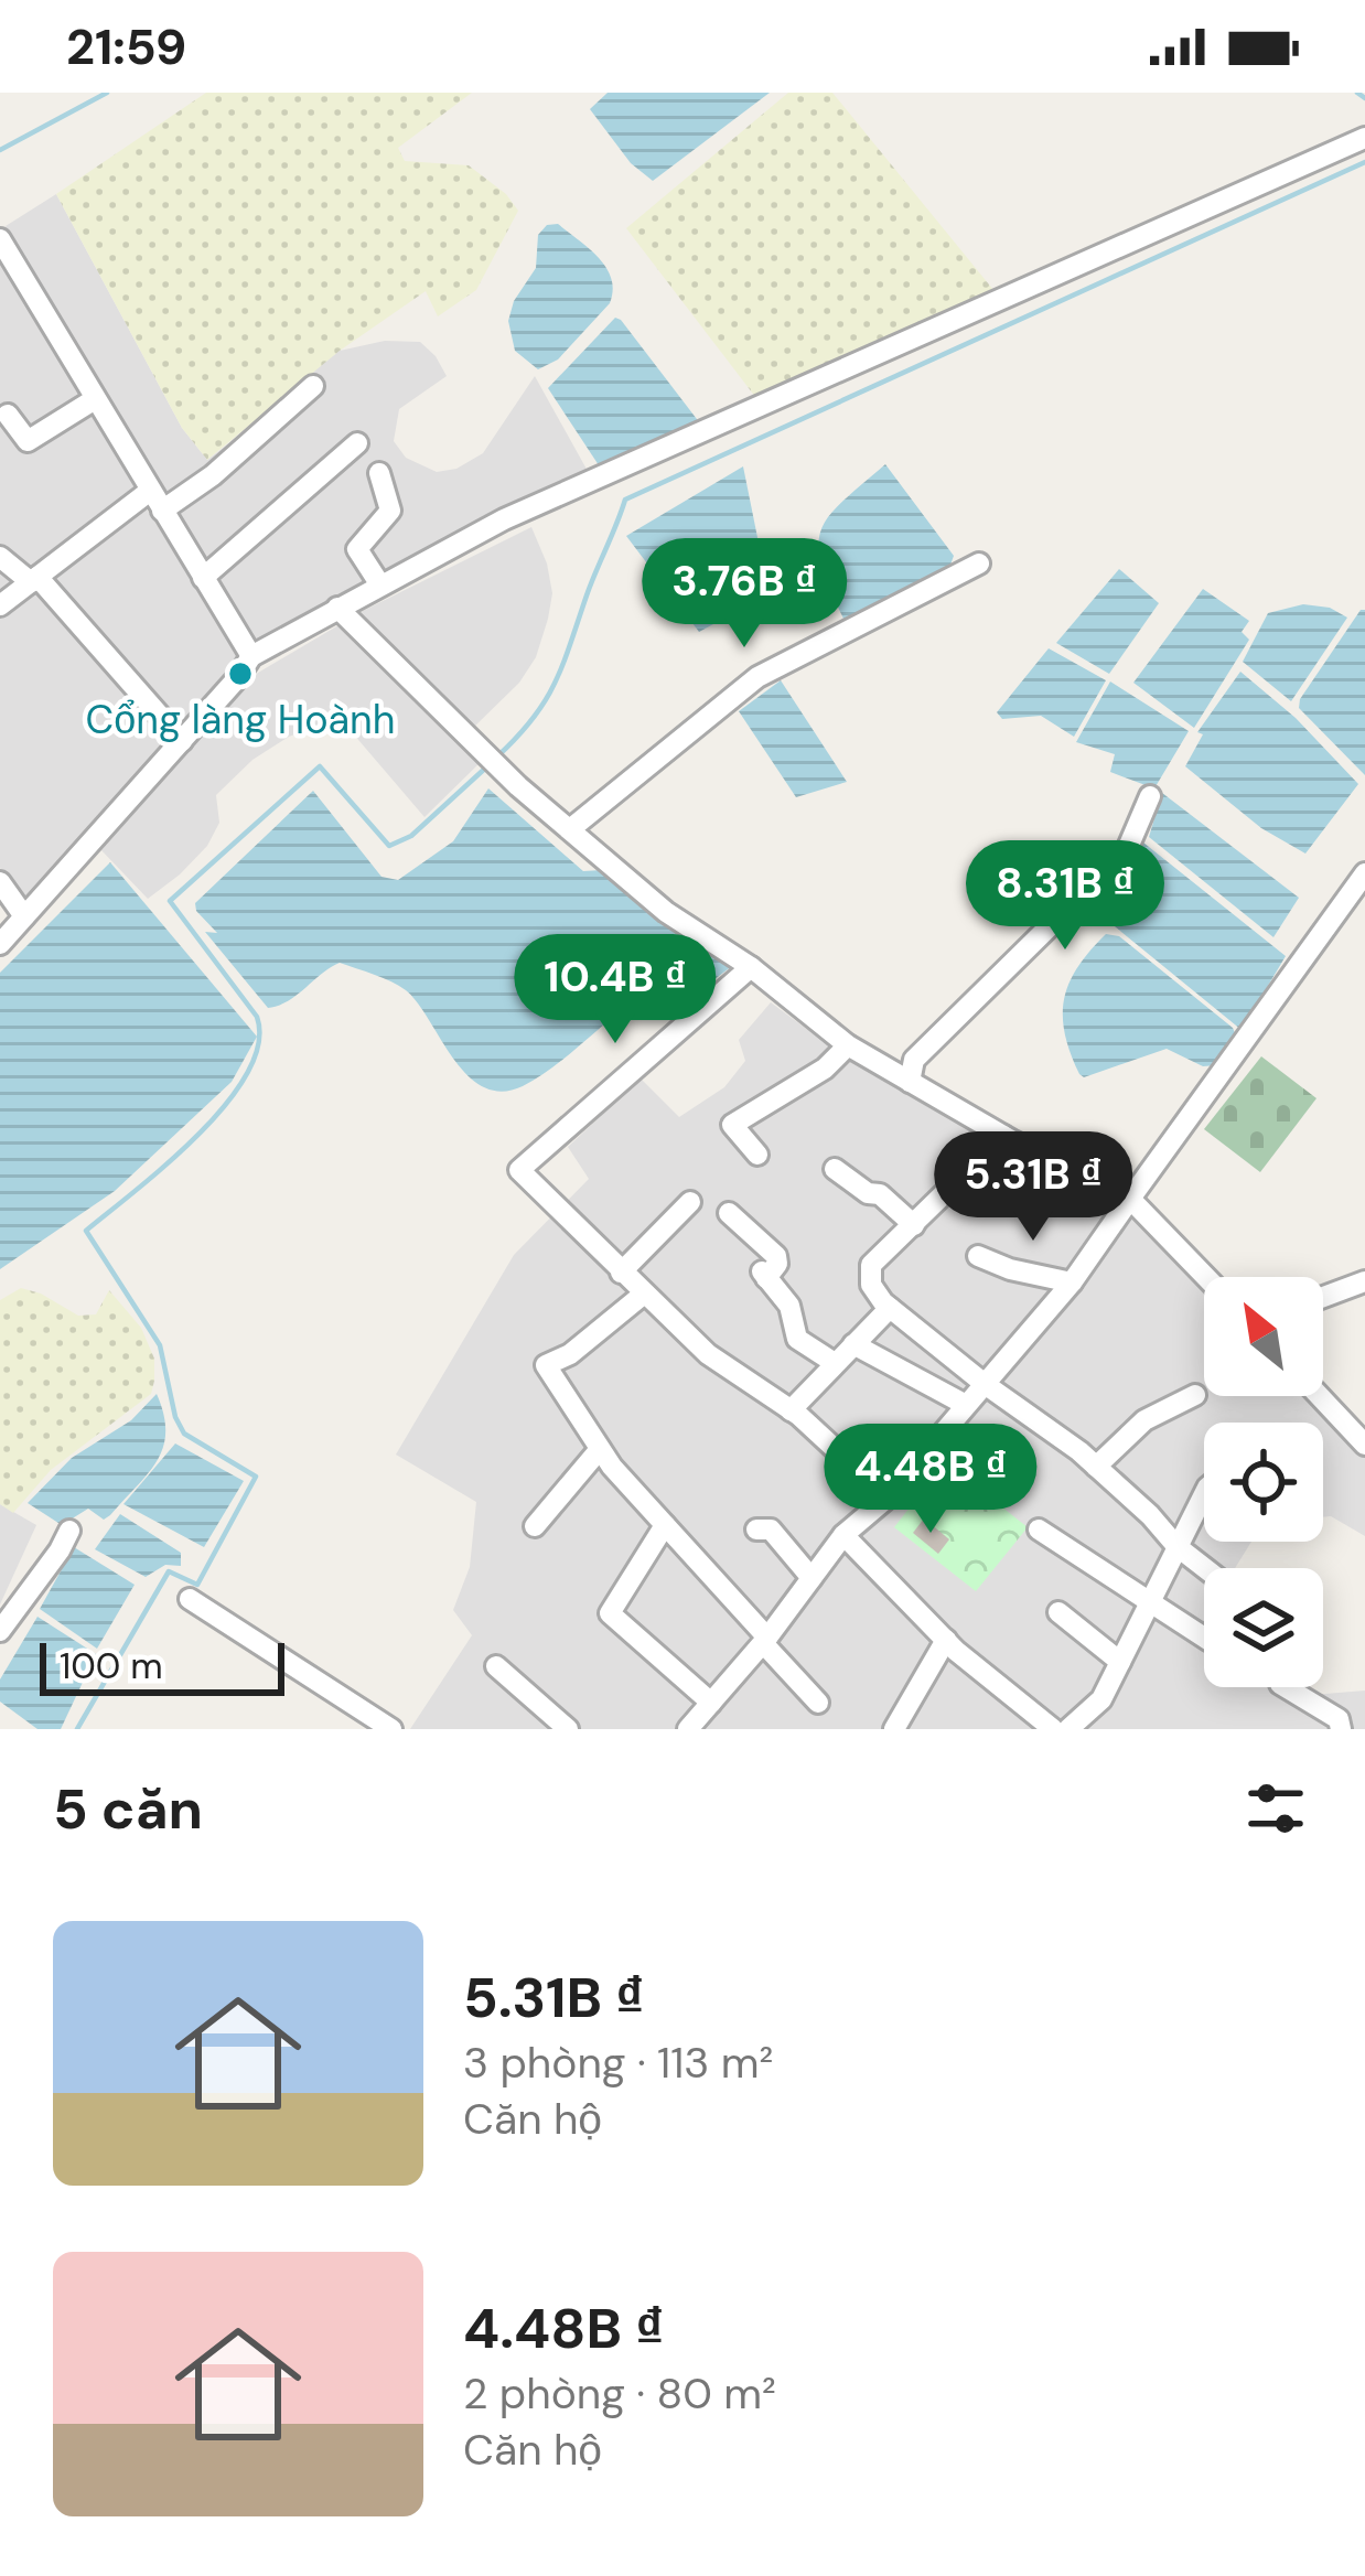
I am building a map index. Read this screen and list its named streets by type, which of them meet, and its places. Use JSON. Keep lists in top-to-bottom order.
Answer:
{
  "places": ["Cổng làng Hoành"],
  "scale_bar": "100 m",
  "north": "top left",
  "page": {
    "status": "21:59",
    "price": [
      "3.76B ₫",
      "8.31B ₫",
      "10.4B ₫",
      "5.31B ₫",
      "4.48B ₫"
    ],
    "scale": "100 m",
    "heading": "5 căn",
    "list": [
      {
        "name": "5.31B ₫",
        "note": "3 phòng · 113 m² · Căn hộ"
      },
      {
        "name": "4.48B ₫",
        "note": "2 phòng · 80 m² · Căn hộ"
      }
    ]
  }
}
